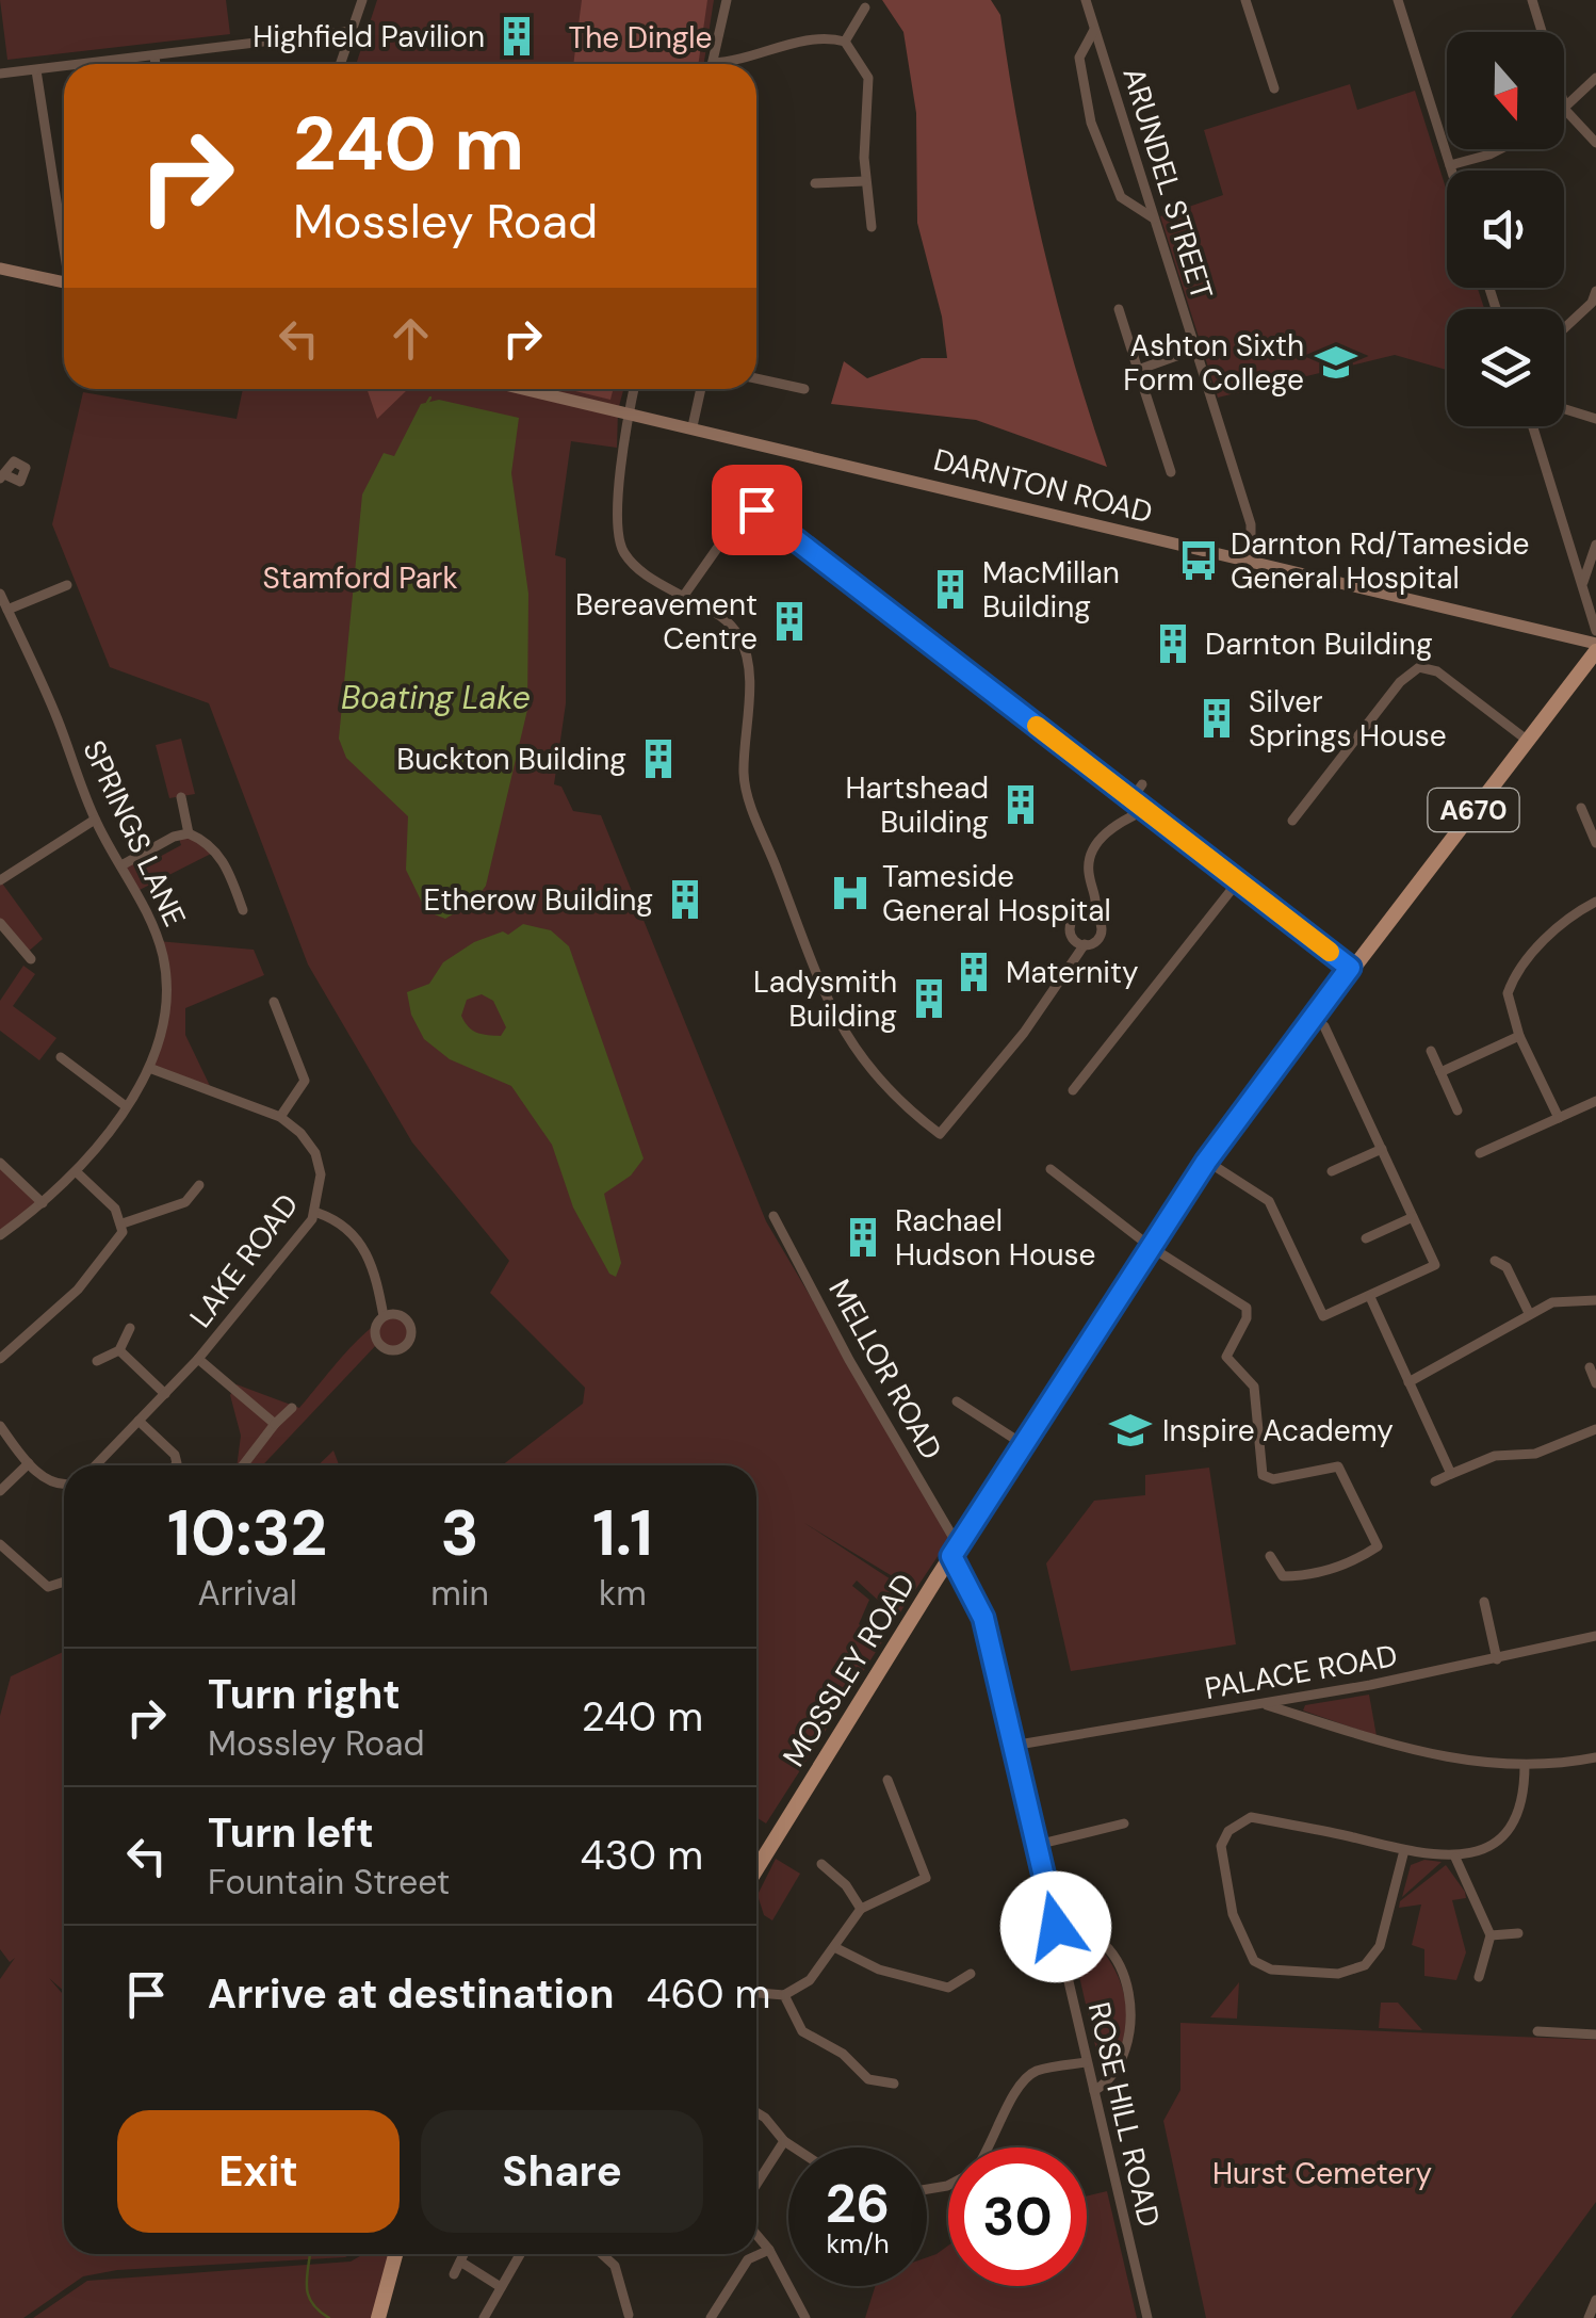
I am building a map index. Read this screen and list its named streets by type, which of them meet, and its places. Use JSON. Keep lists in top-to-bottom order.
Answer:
{
  "streets": {
    "main road": ["A670", "MOSSLEY ROAD"],
    "street": [
      "ARUNDEL STREET",
      "DARNTON ROAD",
      "SPRINGS LANE",
      "LAKE ROAD",
      "MELLOR ROAD",
      "PALACE ROAD",
      "ROSE HILL ROAD"
    ]
  },
  "crossings": [
    ["ARUNDEL STREET", "DARNTON ROAD"],
    ["SPRINGS LANE", "LAKE ROAD"],
    ["MELLOR ROAD", "MOSSLEY ROAD"],
    ["MELLOR ROAD", "ROSE HILL ROAD"],
    ["MOSSLEY ROAD", "ROSE HILL ROAD"],
    ["PALACE ROAD", "ROSE HILL ROAD"]
  ],
  "water": ["Boating Lake"],
  "parks": ["The Dingle", "Stamford Park", "Hurst Cemetery"],
  "places": {
    "building": [
      "Highfield Pavilion",
      "MacMillan Building",
      "Bereavement Centre",
      "Darnton Building",
      "Silver Springs House",
      "Buckton Building",
      "Hartshead Building",
      "Etherow Building",
      "Maternity",
      "Ladysmith Building",
      "Rachael Hudson House"
    ],
    "school or university": ["Ashton Sixth Form College", "Inspire Academy"],
    "bus stop": ["Darnton Rd/Tameside General Hospital"],
    "hospital": ["Tameside General Hospital"]
  },
  "north": "bottom",
  "page": {
    "turn": ["240 m", "Mossley Road"],
    "eta": [
      "10:32",
      "Arrival",
      "3",
      "min",
      "1.1",
      "km"
    ],
    "list": [
      {
        "name": "Turn right",
        "note": "Mossley Road",
        "value": "240 m"
      },
      {
        "name": "Turn left",
        "note": "Fountain Street",
        "value": "430 m"
      },
      {
        "name": "Arrive at destination",
        "value": "460 m"
      }
    ],
    "buttons": ["Exit", "Share"],
    "speed": "26 km/h",
    "limit": "30"
  }
}
